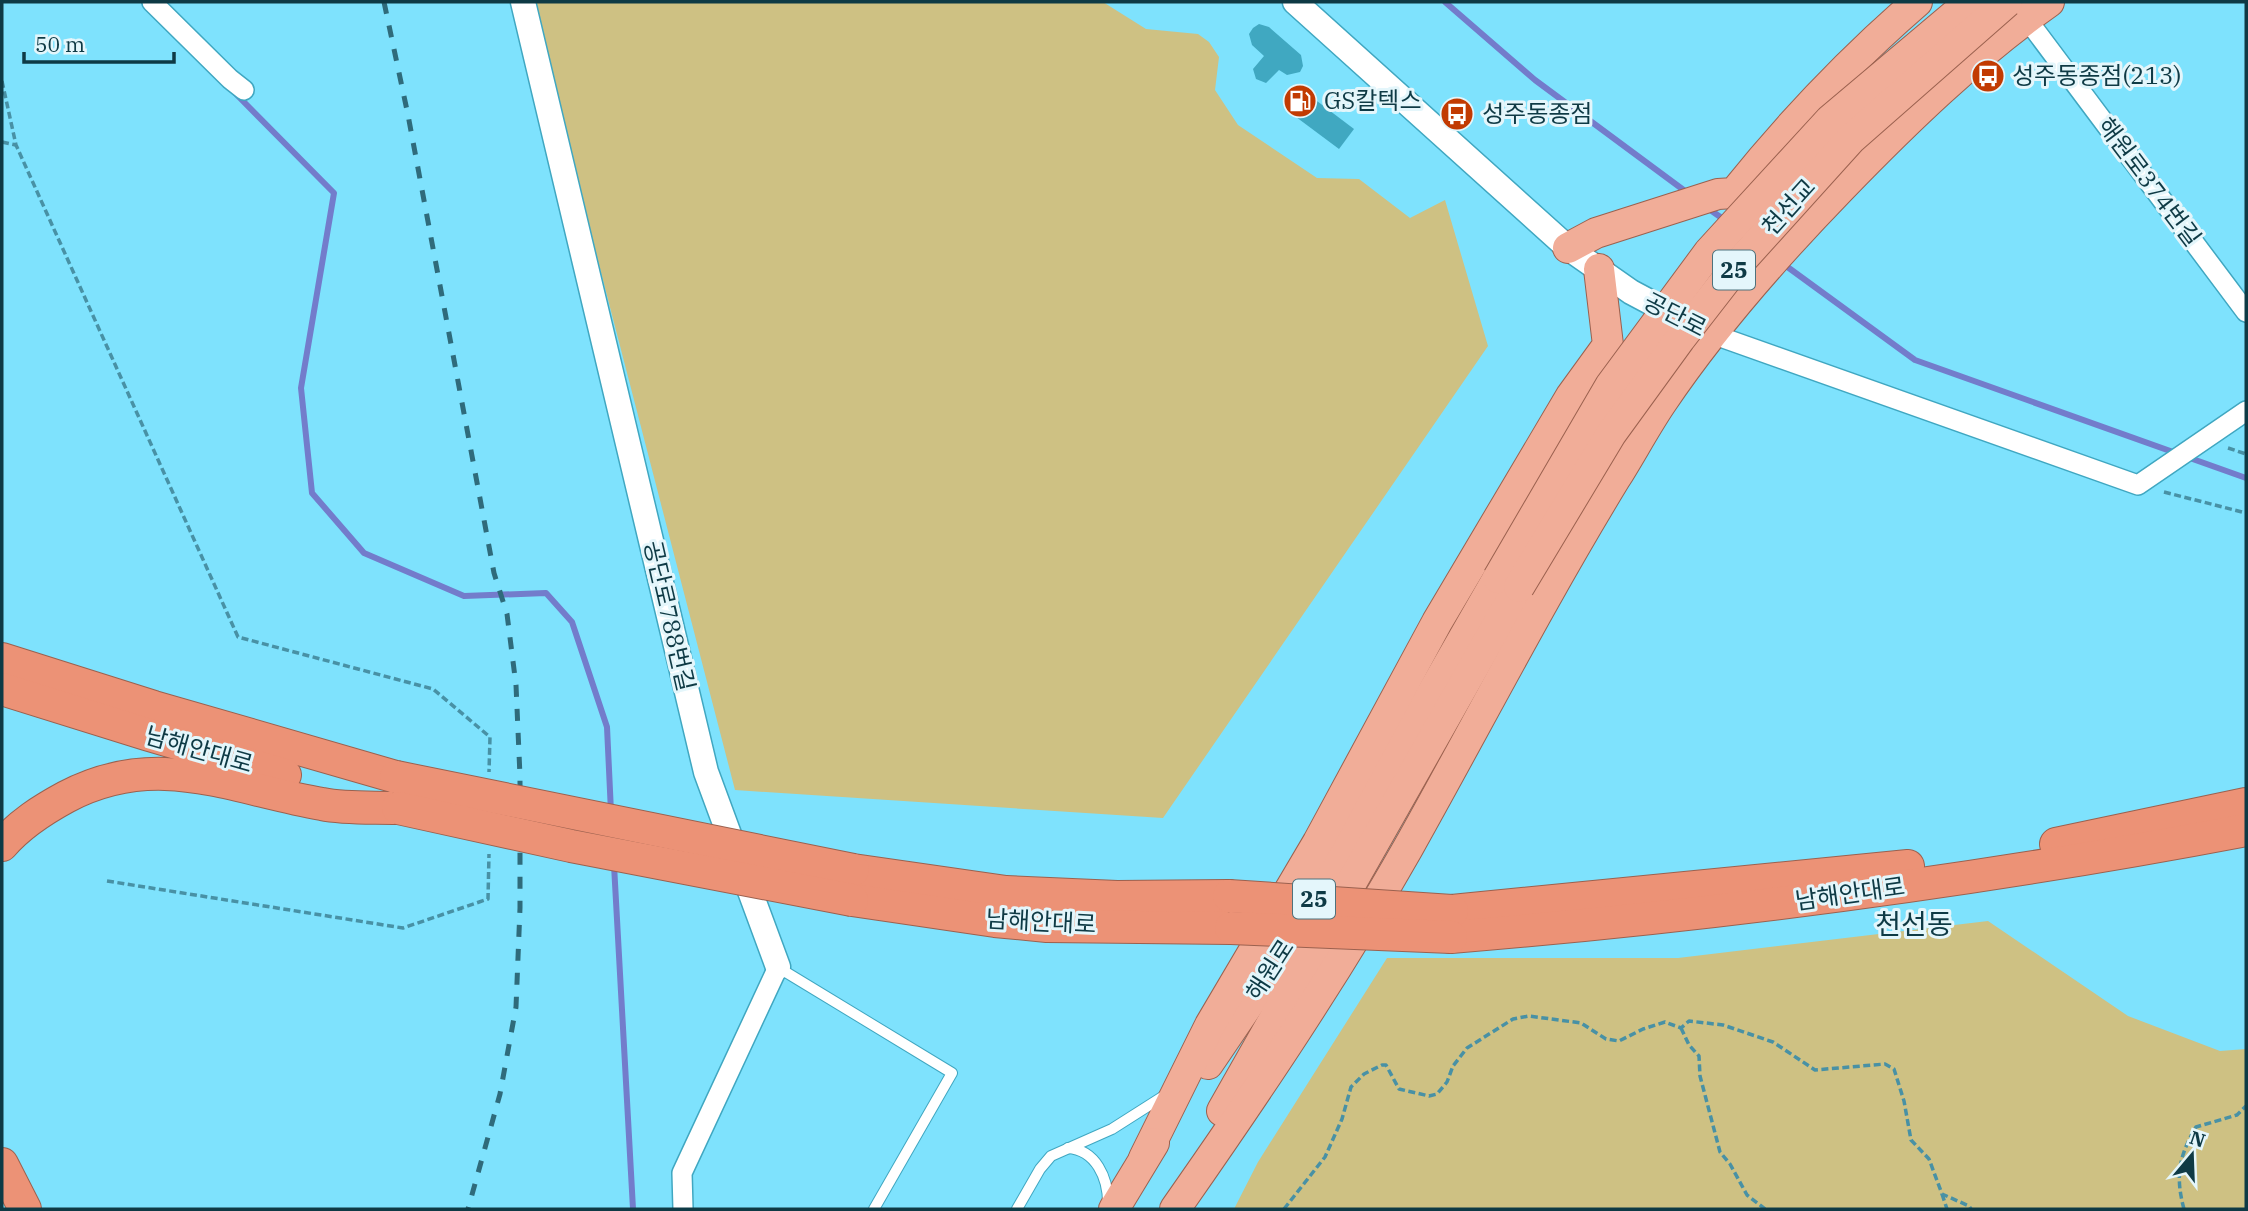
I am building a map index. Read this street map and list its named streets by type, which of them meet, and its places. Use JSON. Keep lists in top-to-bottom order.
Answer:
{
  "streets": {
    "highway": ["남해안대로"],
    "main road": ["천선교", "25", "해원로"],
    "street": ["해원로374번길", "공단로", "공단로788번길"]
  },
  "crossings": [
    ["해원로374번길", "천선교"],
    ["천선교", "해원로"]
  ],
  "districts": ["천선동"],
  "places": {
    "bus stop": ["성주동종점(213)", "성주동종점"],
    "fuel station": ["GS칼텍스"]
  },
  "scale_bar": "50 m",
  "north": "top"
}
